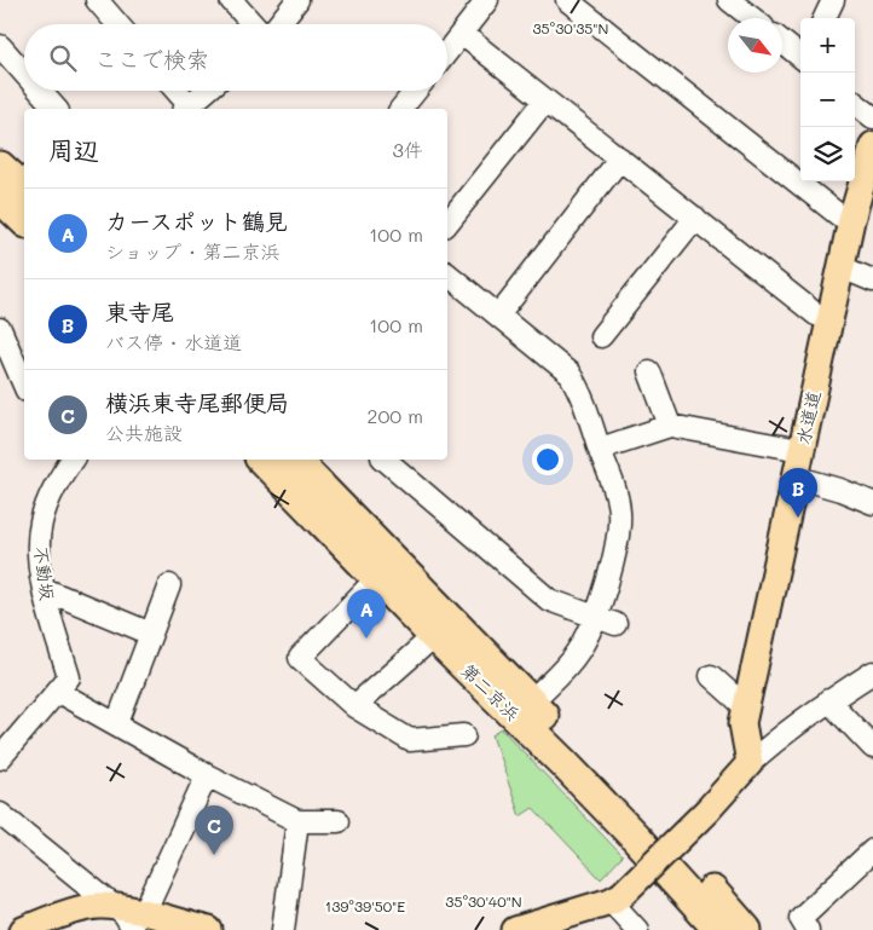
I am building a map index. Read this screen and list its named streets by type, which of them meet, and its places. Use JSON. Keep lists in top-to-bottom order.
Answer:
{
  "streets": {
    "highway": ["第二京浜"],
    "main road": ["水道道"],
    "street": ["不動坂"]
  },
  "north": "bottom right",
  "page": {
    "map_buttons": ["+", "−"],
    "search": "ここで検索",
    "heading": ["周辺", "3件"],
    "list": [
      {
        "mark": "A",
        "name": "カースポット鶴見",
        "note": "ショップ · 第二京浜",
        "value": "100 m"
      },
      {
        "mark": "B",
        "name": "東寺尾",
        "note": "バス停 · 水道道",
        "value": "100 m"
      },
      {
        "mark": "C",
        "name": "横浜東寺尾郵便局",
        "note": "公共施設",
        "value": "200 m"
      }
    ],
    "pins": ["B", "A", "C"]
  },
  "coordinates": ["35°30'35\"N", "35°30'40\"N", "139°39'50\"E"]
}
